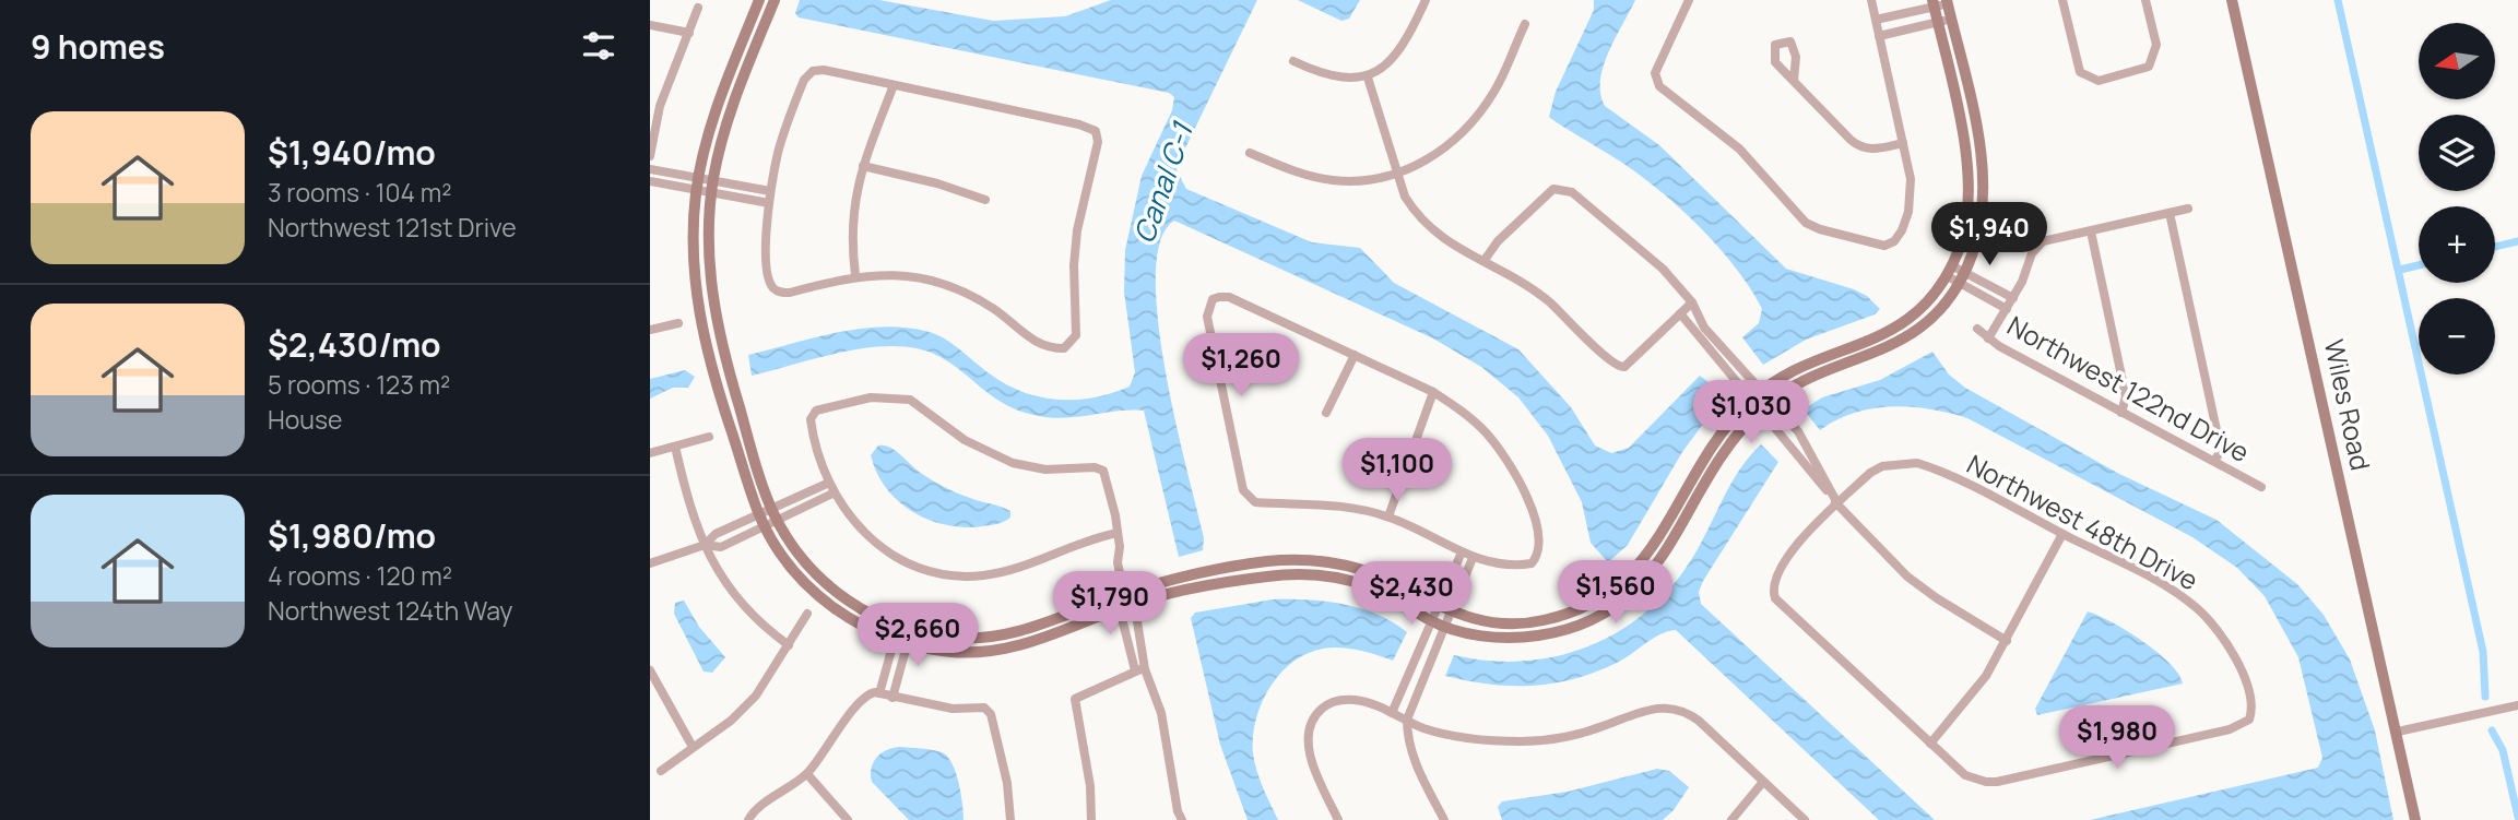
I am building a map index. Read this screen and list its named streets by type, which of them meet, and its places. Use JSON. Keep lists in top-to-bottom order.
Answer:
{
  "streets": {
    "street": ["Northwest 122nd Drive", "Wiles Road", "Northwest 48th Drive"]
  },
  "water": ["Canal C-1"],
  "north": "left",
  "page": {
    "heading": "9 homes",
    "map_buttons": ["+", "−"],
    "list": [
      {
        "name": "$1,940/mo",
        "note": "3 rooms · 104 m² · Northwest 121st Drive"
      },
      {
        "name": "$2,430/mo",
        "note": "5 rooms · 123 m² · House"
      },
      {
        "name": "$1,980/mo",
        "note": "4 rooms · 120 m² · Northwest 124th Way"
      }
    ],
    "price": [
      "$1,940",
      "$1,260",
      "$1,030",
      "$1,100",
      "$1,560",
      "$2,430",
      "$1,790",
      "$2,660",
      "$1,980"
    ]
  }
}
